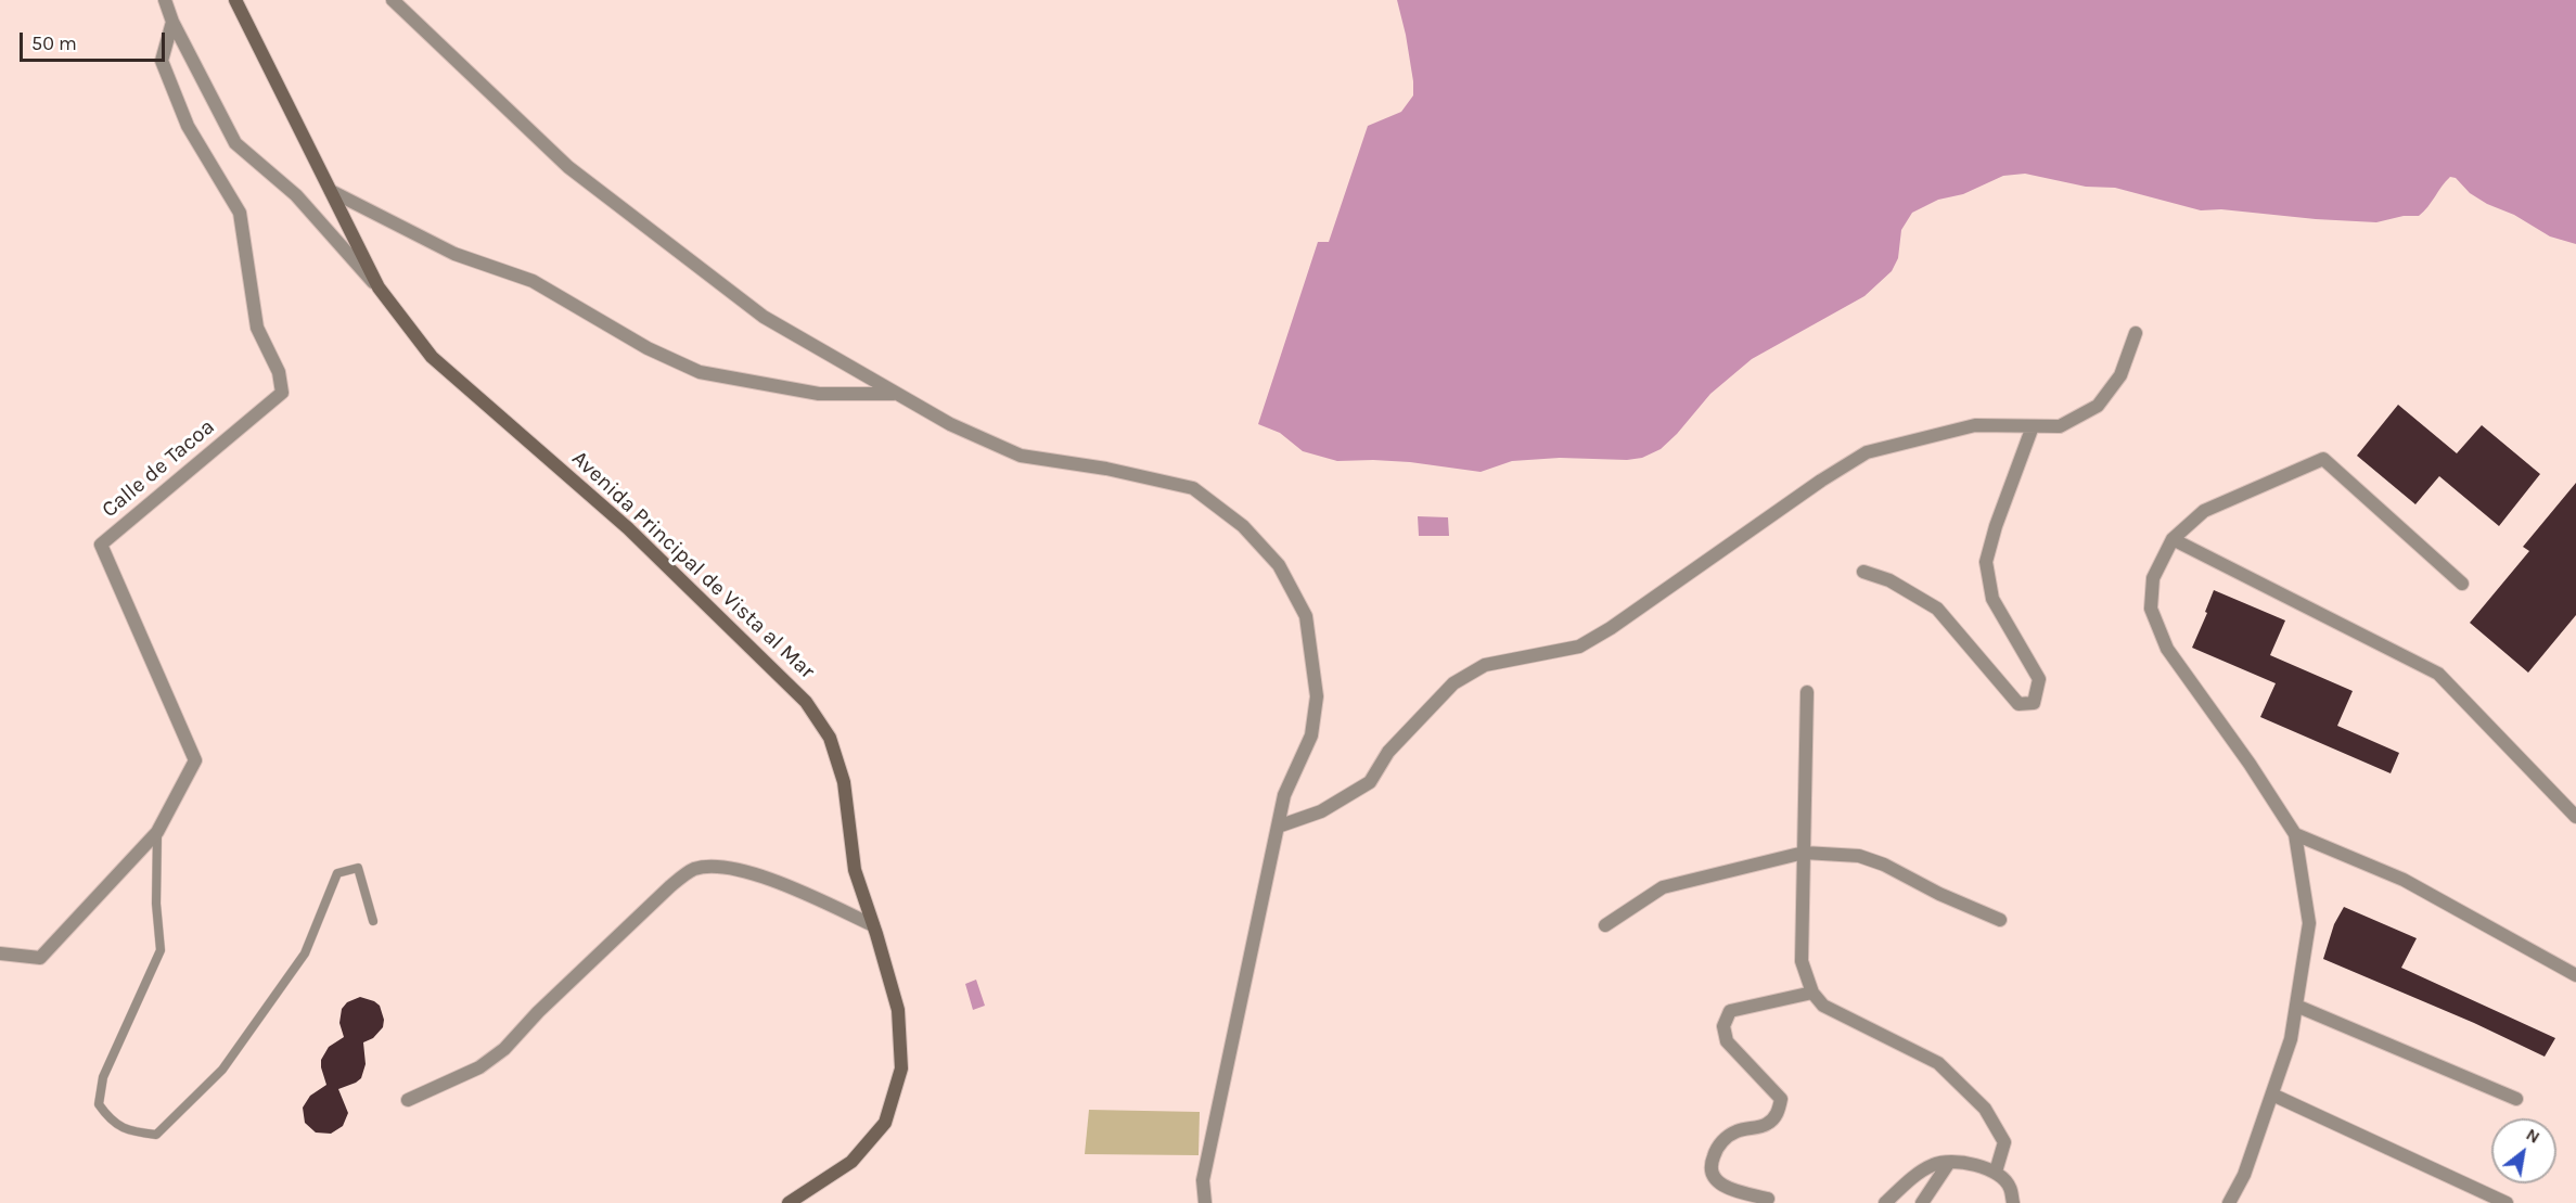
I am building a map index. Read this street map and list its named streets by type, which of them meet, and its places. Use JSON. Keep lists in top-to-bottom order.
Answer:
{
  "streets": {
    "street": ["Calle de Tacoa", "Avenida Principal de Vista al Mar"]
  },
  "scale_bar": "50 m",
  "north": "top right"
}
